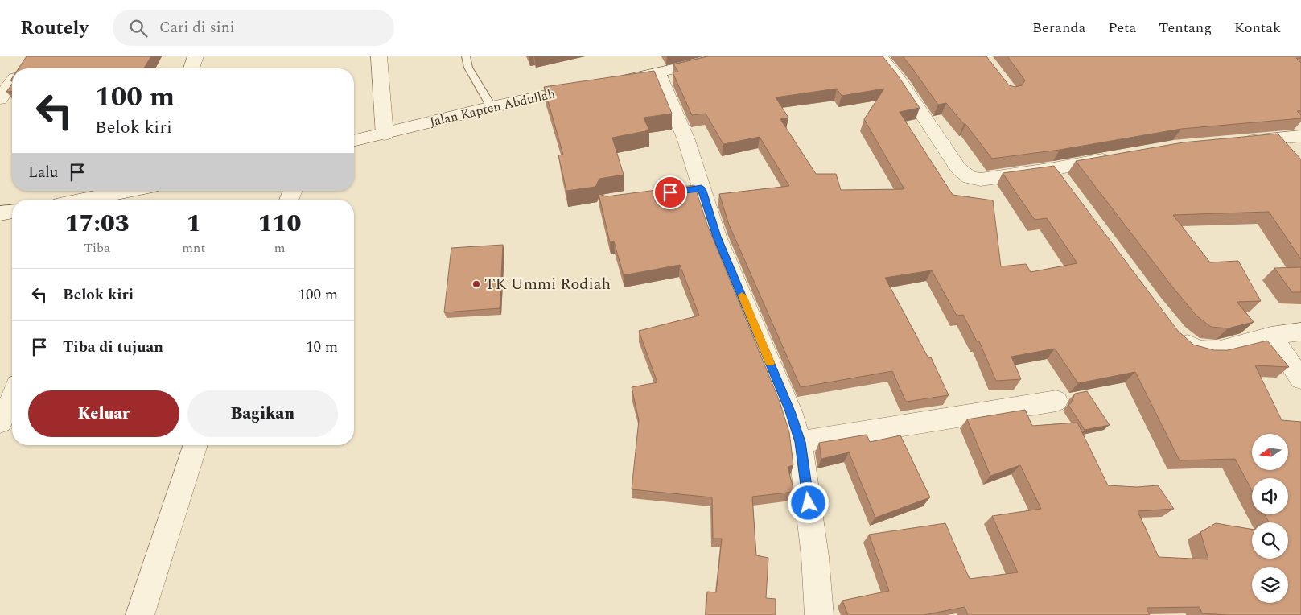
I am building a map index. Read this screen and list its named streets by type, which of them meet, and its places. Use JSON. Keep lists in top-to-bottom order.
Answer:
{
  "streets": {
    "street": ["Jalan Kapten Abdullah"]
  },
  "places": ["TK Ummi Rodiah"],
  "north": "left",
  "page": {
    "header": "Routely",
    "search": "Cari di sini",
    "nav": [
      "Beranda",
      "Peta",
      "Tentang",
      "Kontak"
    ],
    "turn": ["100 m", "Belok kiri"],
    "then": "Lalu",
    "eta": [
      "17:03",
      "Tiba",
      "1",
      "mnt",
      "110",
      "m"
    ],
    "list": [
      {
        "name": "Belok kiri",
        "value": "100 m"
      },
      {
        "name": "Tiba di tujuan",
        "value": "10 m"
      }
    ],
    "buttons": ["Keluar", "Bagikan"]
  }
}
